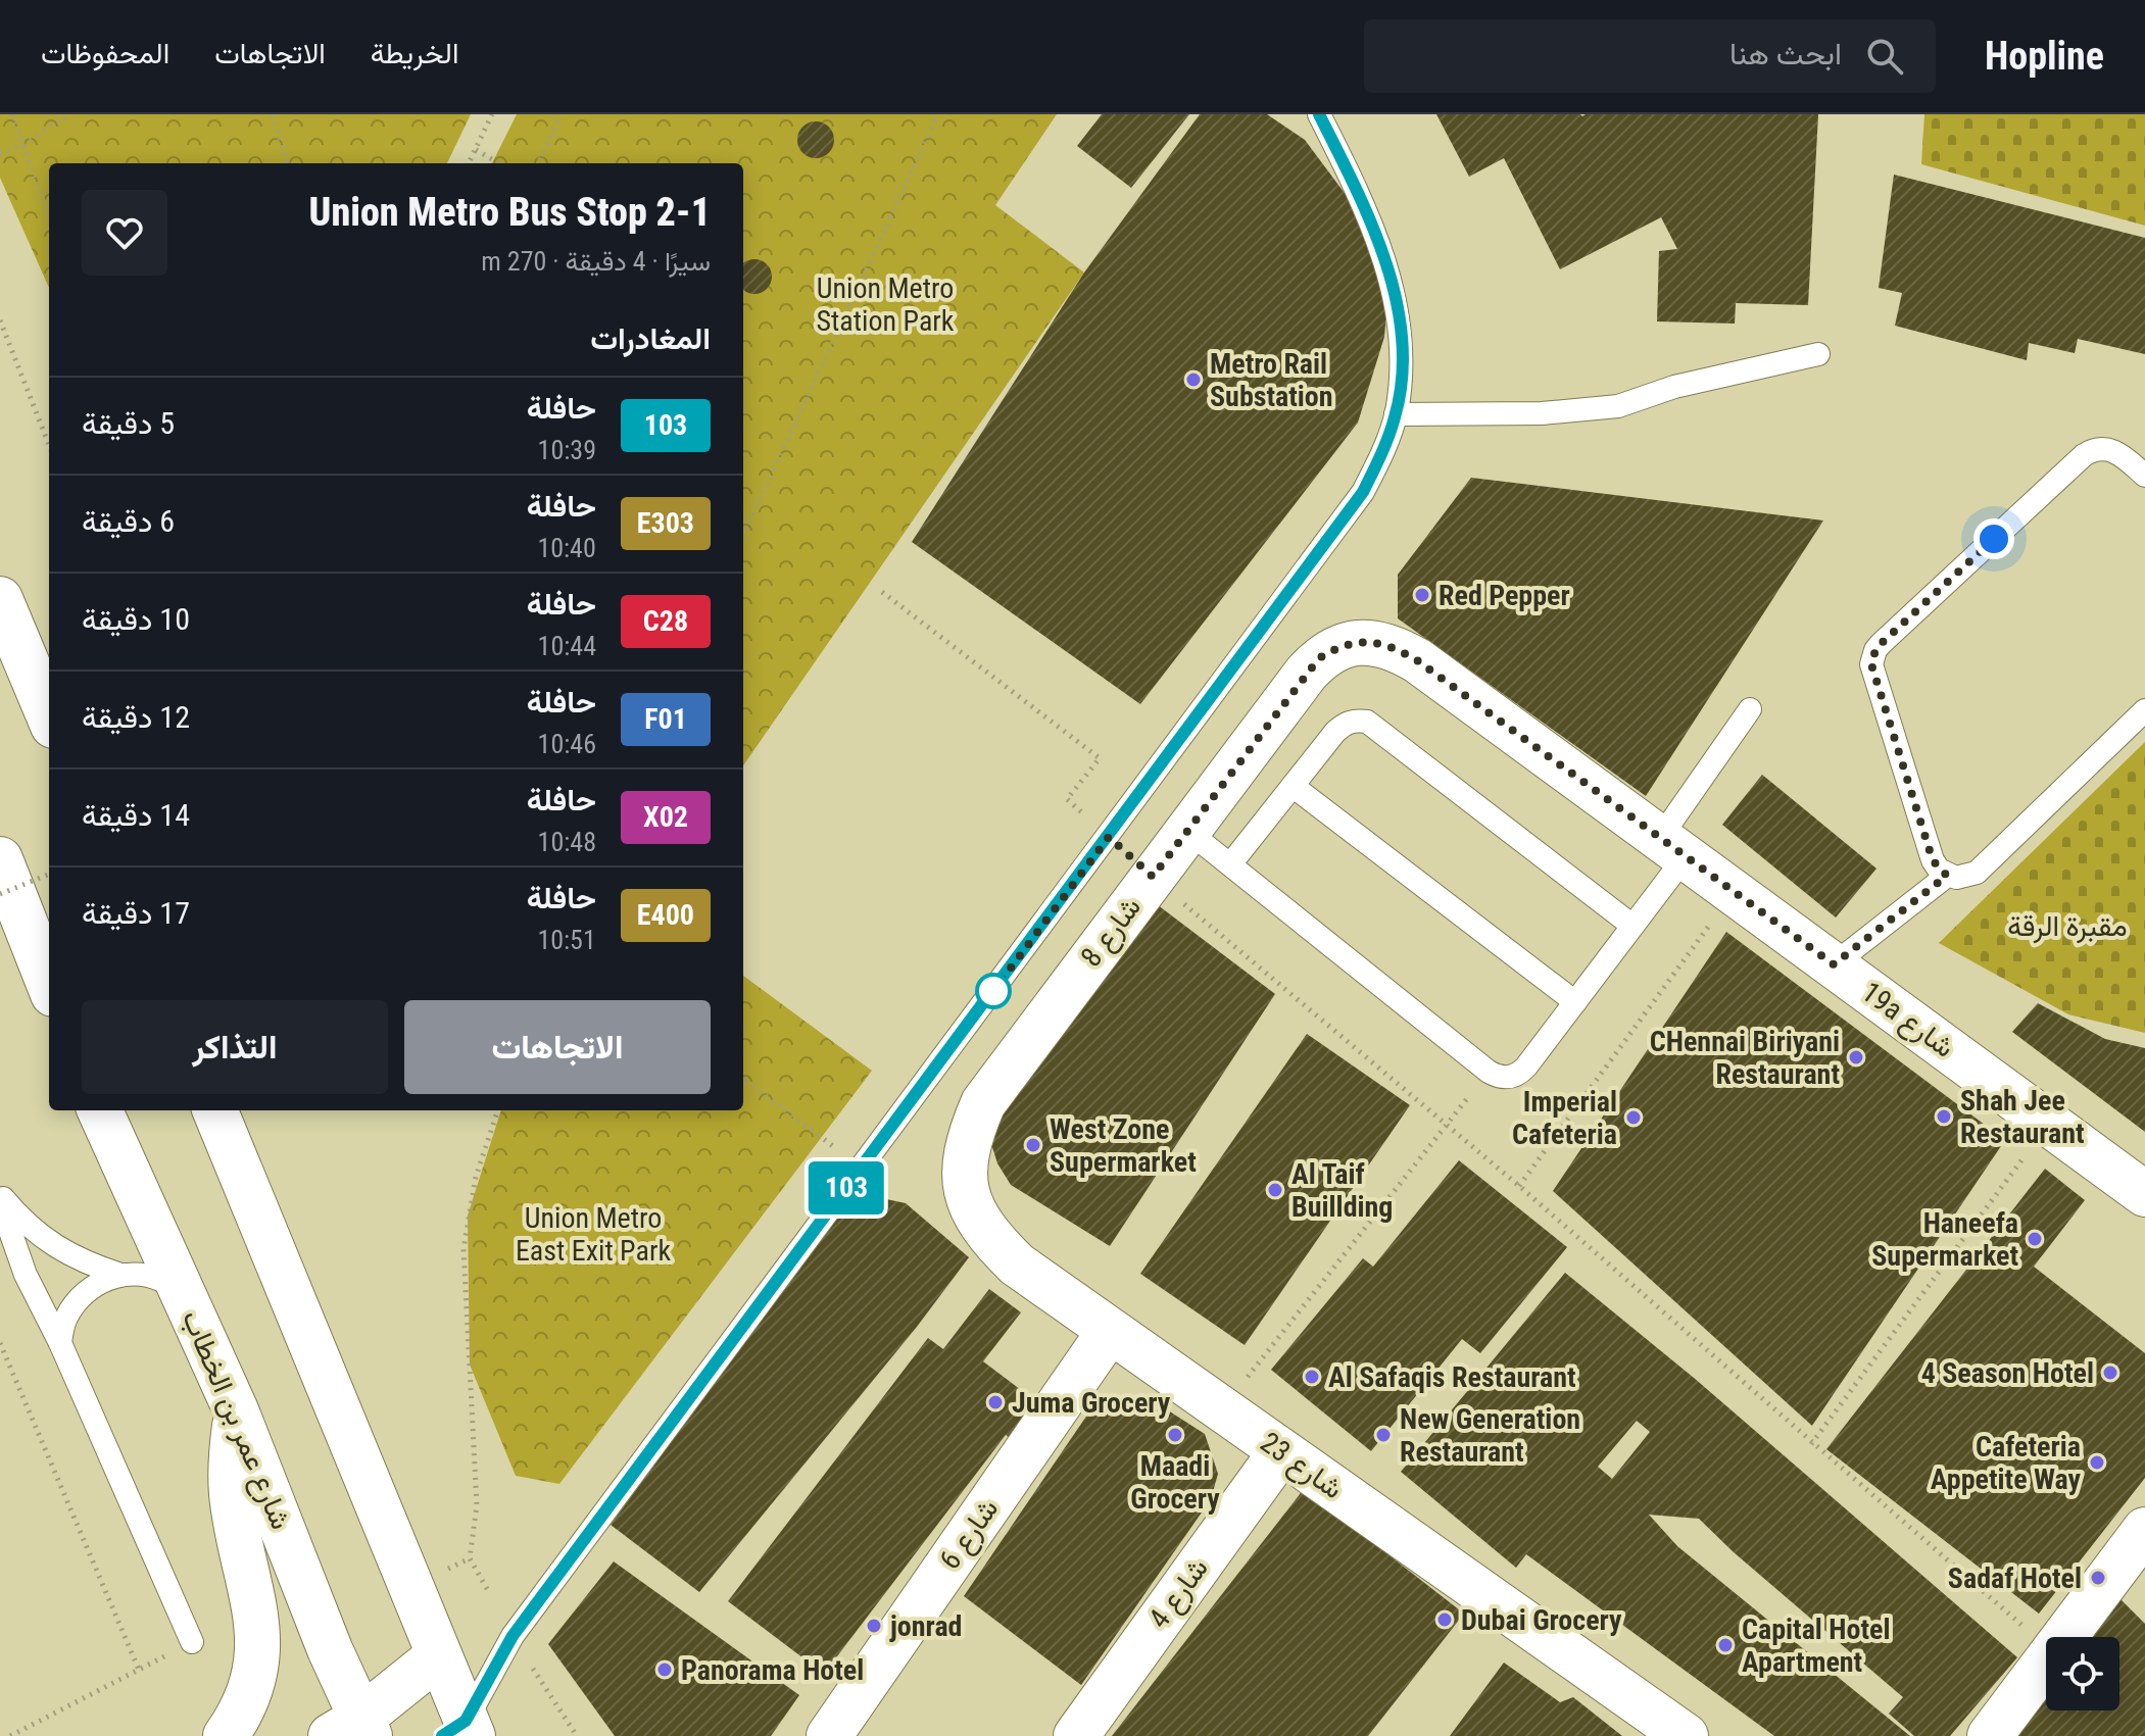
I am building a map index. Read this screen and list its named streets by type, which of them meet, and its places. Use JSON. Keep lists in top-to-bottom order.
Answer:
{
  "streets": {
    "street": [
      "شارع 8",
      "19a شارع",
      "شارع عمر بن الخطاب",
      "شارع 23",
      "شارع 6",
      "شارع 4"
    ]
  },
  "crossings": [
    ["شارع 8", "19a شارع"],
    ["شارع 8", "شارع 23"],
    ["شارع 23", "شارع 6"],
    ["شارع 23", "شارع 4"]
  ],
  "parks": ["Union Metro Station Park", "مقبرة الرقة", "Union Metro East Exit Park"],
  "places": [
    "Metro Rail Substation",
    "Red Pepper",
    "CHennai Biriyani Restaurant",
    "Shah Jee Restaurant",
    "Imperial Cafeteria",
    "West Zone Supermarket",
    "Al Taif Buillding",
    "Haneefa Supermarket",
    "4 Season Hotel",
    "Al Safaqis Restaurant",
    "Juma Grocery",
    "Maadi Grocery",
    "New Generation Restaurant",
    "Cafeteria Appetite Way",
    "Sadaf Hotel",
    "Dubai Grocery",
    "jonrad",
    "Capital Hotel Apartment",
    "Panorama Hotel"
  ],
  "lines": ["bus line 103"],
  "page": {
    "header": "Hopline",
    "search": "ابحث هنا",
    "nav": ["الخريطة", "الاتجاهات", "المحفوظات"],
    "on_map": "103",
    "heading": [
      ["Union Metro Bus Stop 2-1", "سيرًا · 4 دقيقة · 270 m"],
      "المغادرات"
    ],
    "list": [
      {
        "mark": "103",
        "name": "حافلة",
        "note": "10:39",
        "value": "5 دقيقة"
      },
      {
        "mark": "E303",
        "name": "حافلة",
        "note": "10:40",
        "value": "6 دقيقة"
      },
      {
        "mark": "C28",
        "name": "حافلة",
        "note": "10:44",
        "value": "10 دقيقة"
      },
      {
        "mark": "F01",
        "name": "حافلة",
        "note": "10:46",
        "value": "12 دقيقة"
      },
      {
        "mark": "X02",
        "name": "حافلة",
        "note": "10:48",
        "value": "14 دقيقة"
      },
      {
        "mark": "E400",
        "name": "حافلة",
        "note": "10:51",
        "value": "17 دقيقة"
      }
    ],
    "buttons": ["الاتجاهات", "التذاكر"]
  }
}
